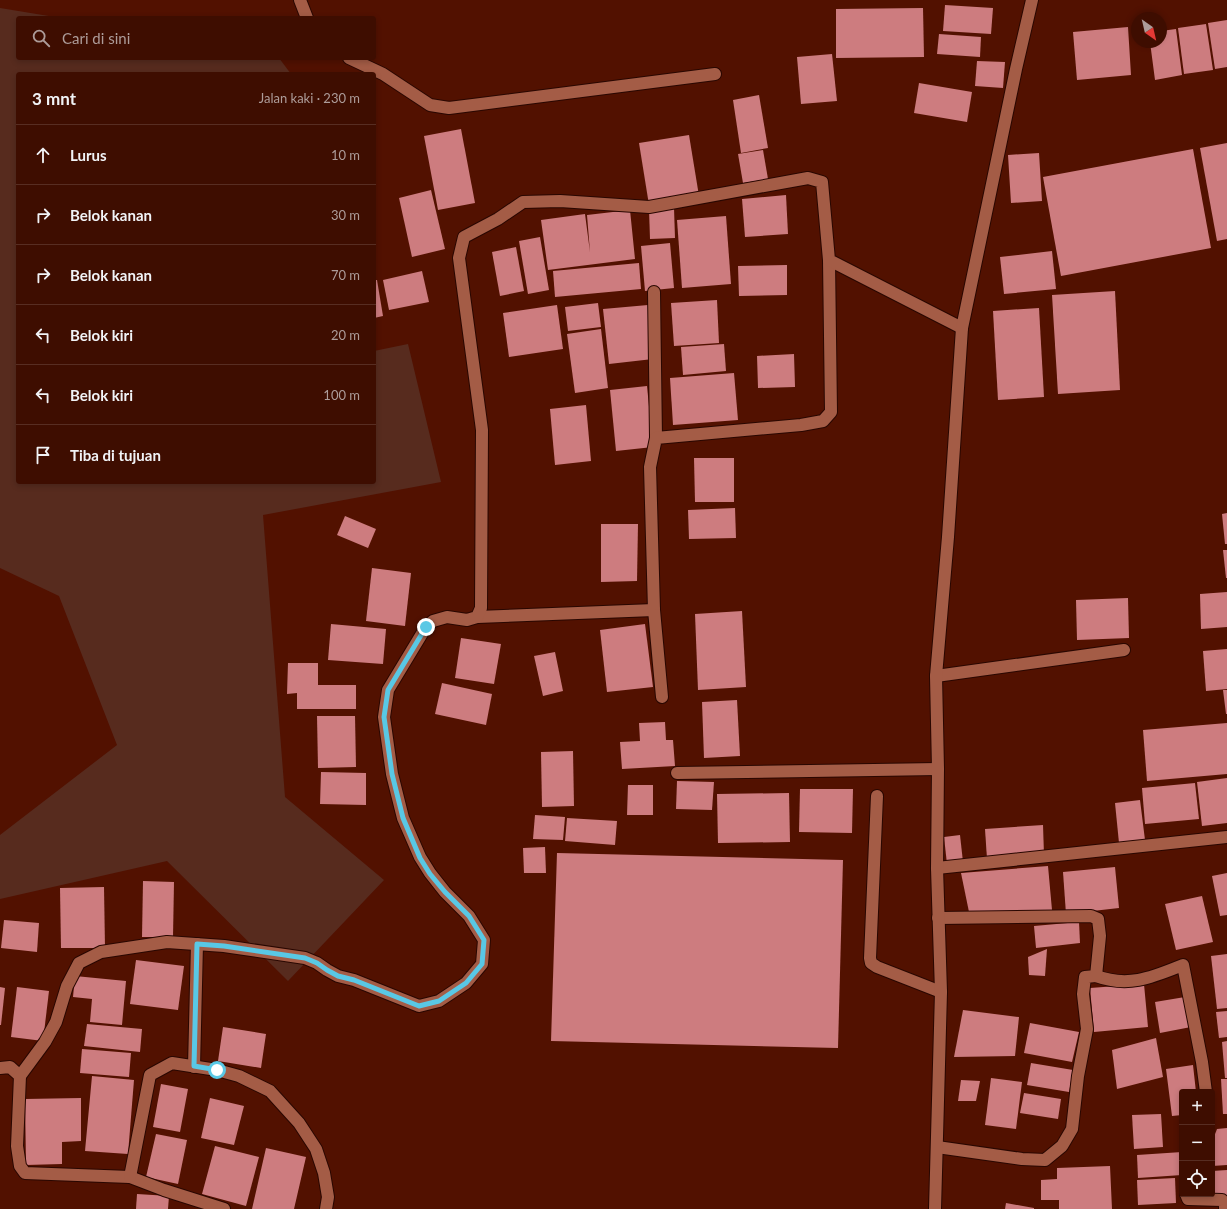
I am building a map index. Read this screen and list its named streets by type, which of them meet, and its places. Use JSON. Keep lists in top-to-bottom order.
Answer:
{
  "north": "bottom right",
  "page": {
    "search": "Cari di sini",
    "heading": ["3 mnt", "Jalan kaki · 230 m"],
    "list": [
      ["Lurus", "10 m"],
      ["Belok kanan", "30 m"],
      ["Belok kanan", "70 m"],
      ["Belok kiri", "20 m"],
      ["Belok kiri", "100 m"],
      "Tiba di tujuan"
    ],
    "map_buttons": ["+", "−"]
  }
}
